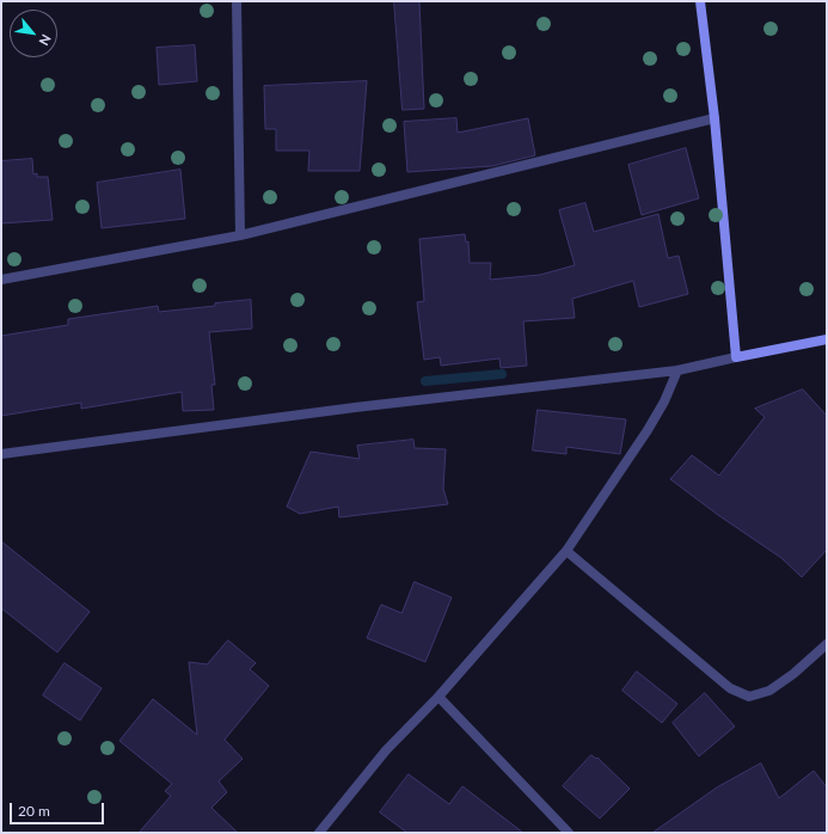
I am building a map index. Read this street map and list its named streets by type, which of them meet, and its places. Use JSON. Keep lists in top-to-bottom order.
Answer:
{
  "scale_bar": "20 m",
  "north": "bottom right"
}
